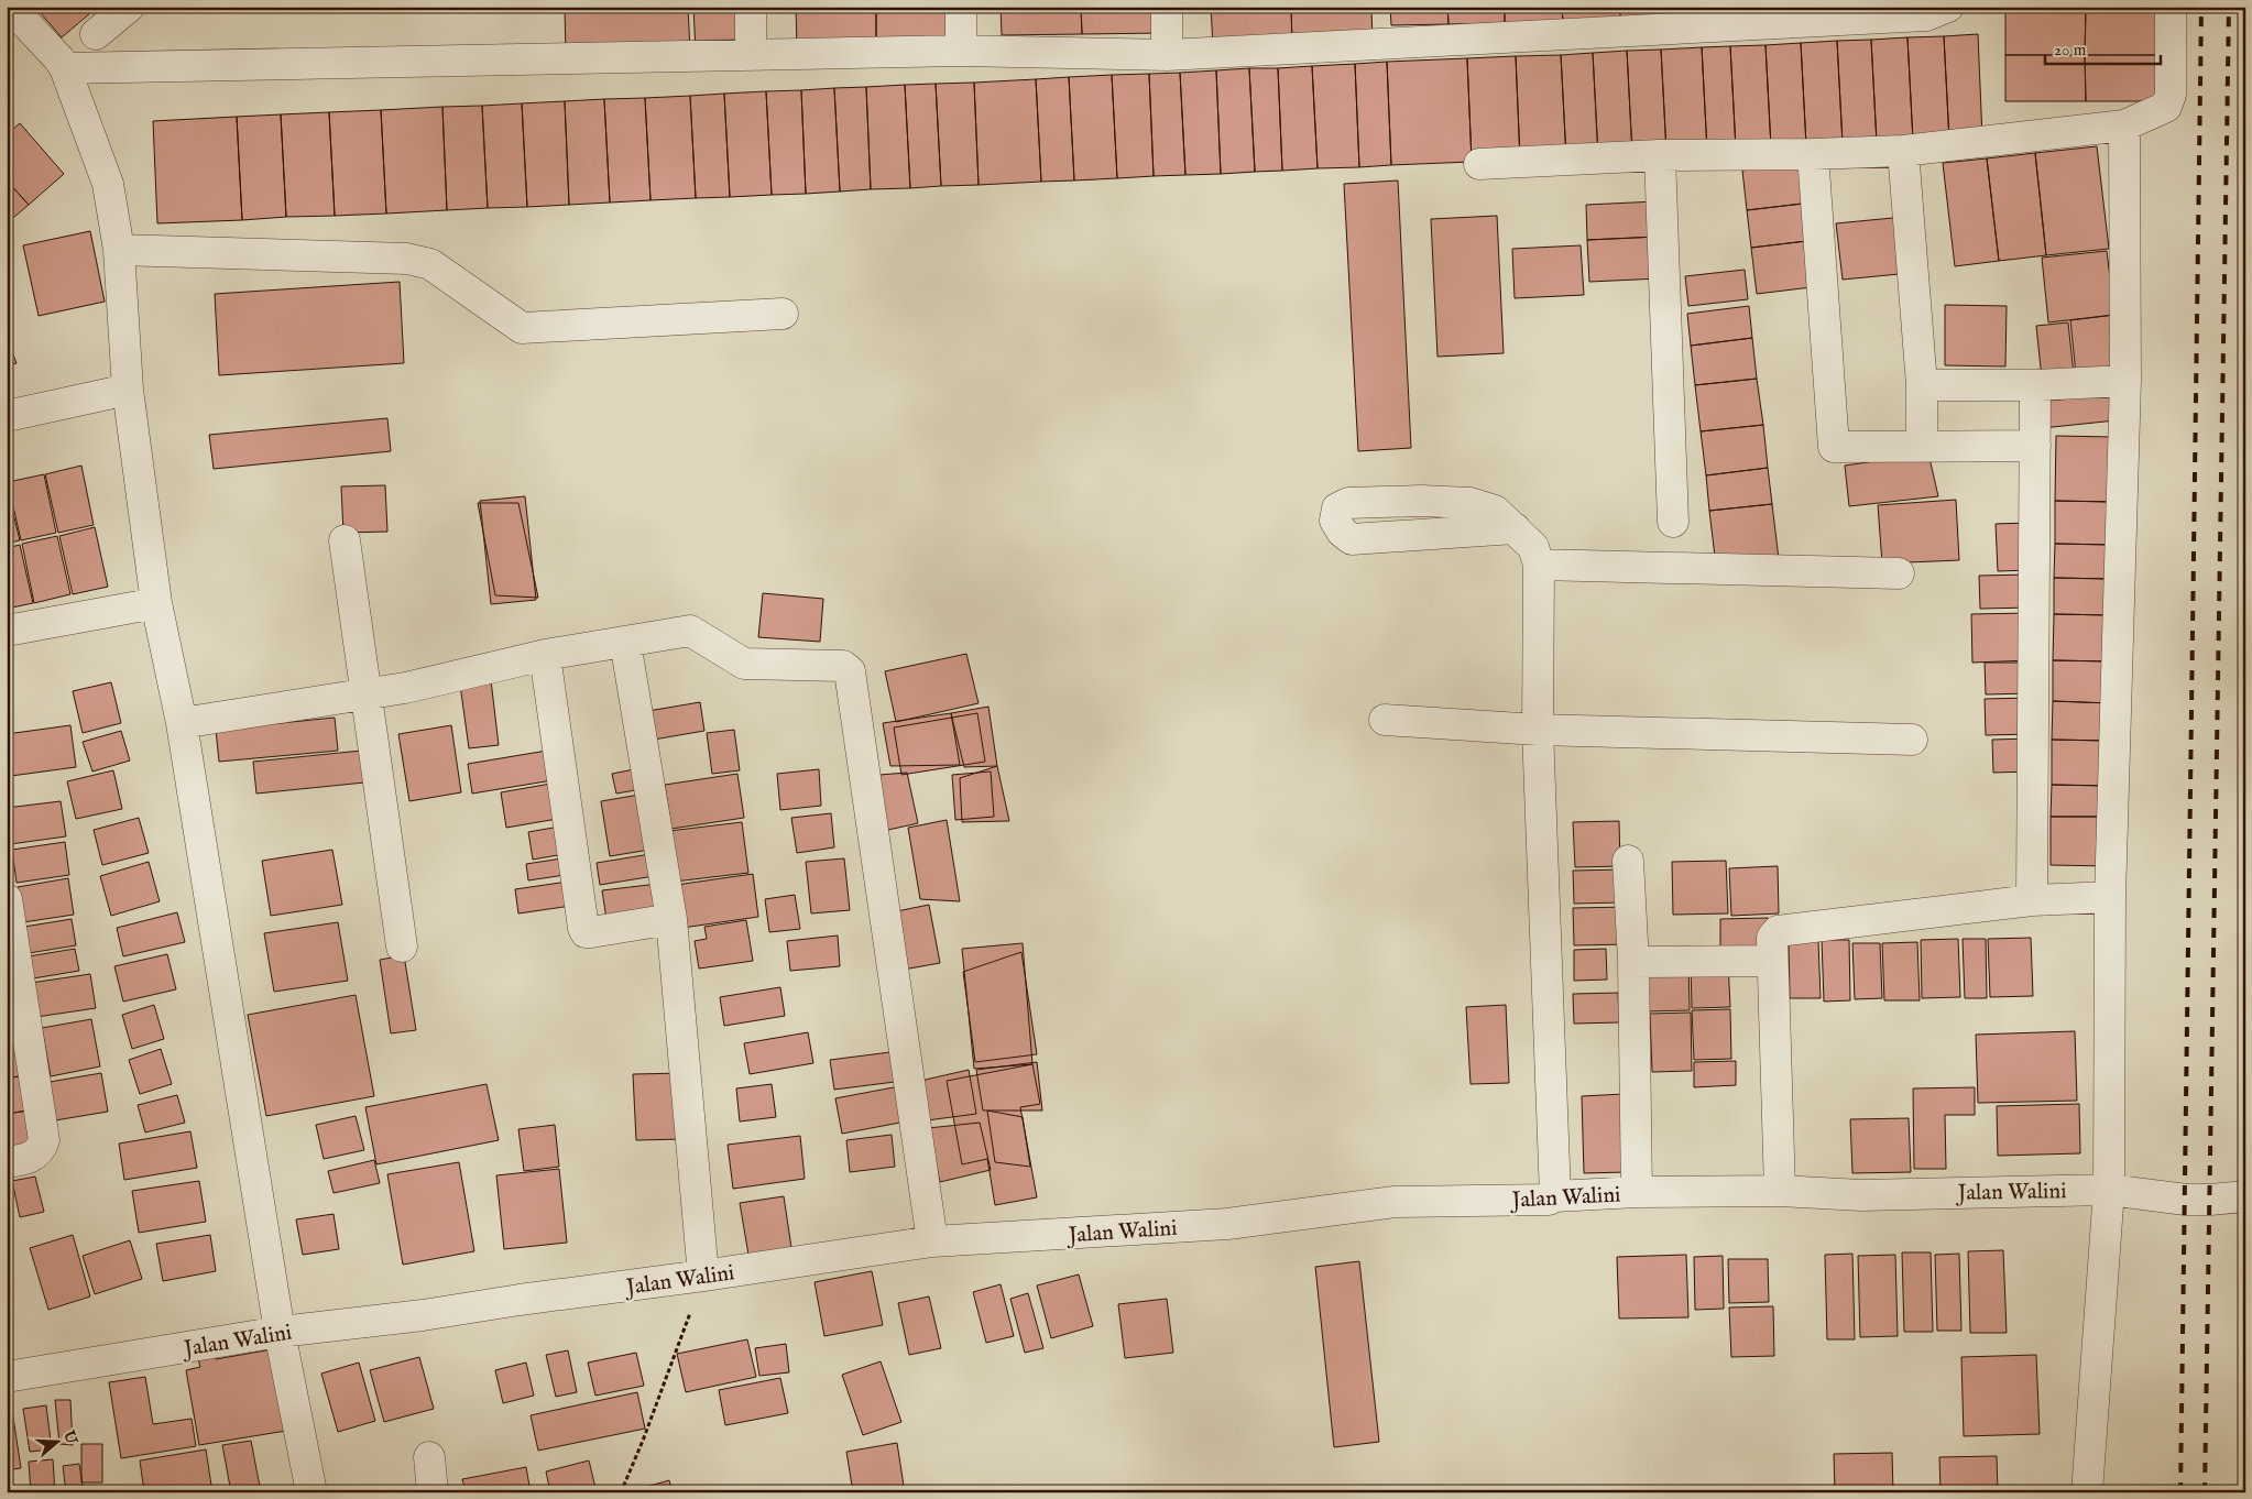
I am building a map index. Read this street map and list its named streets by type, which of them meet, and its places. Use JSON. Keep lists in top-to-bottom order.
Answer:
{
  "streets": {
    "street": ["Jalan Walini"]
  },
  "scale_bar": "20 m",
  "north": "right"
}
